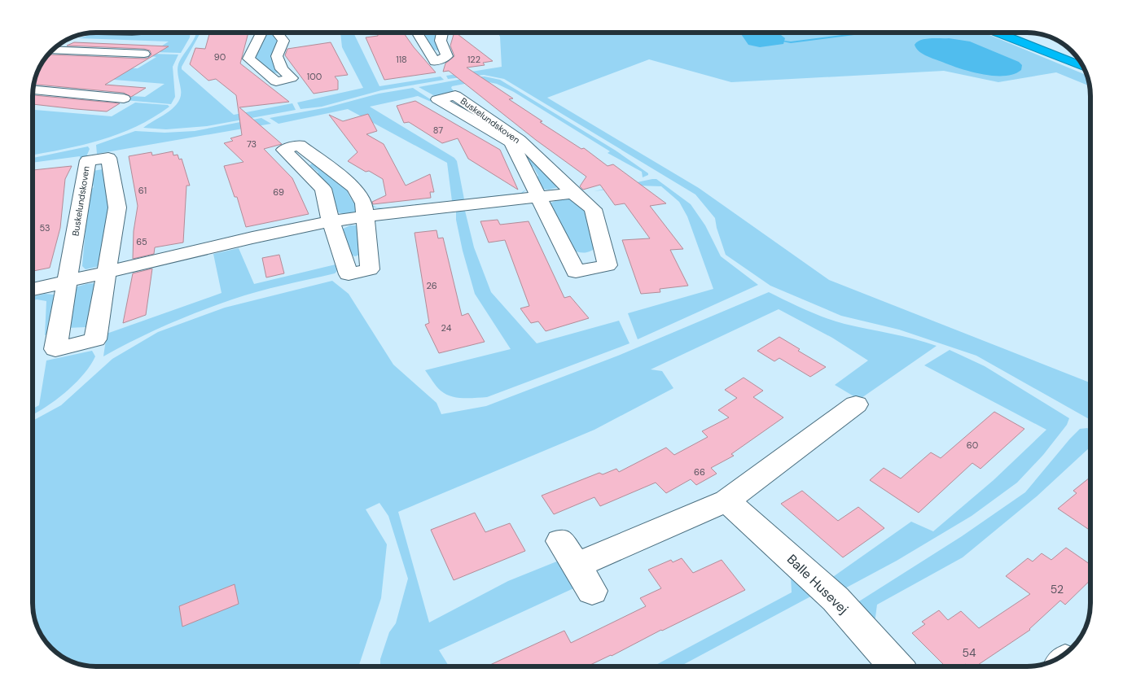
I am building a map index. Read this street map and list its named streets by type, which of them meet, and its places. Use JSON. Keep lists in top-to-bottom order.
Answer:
{
  "streets": {
    "street": ["Buskelundskoven", "Balle Husevej"]
  },
  "house_numbers": [
    "90",
    "118",
    "122",
    "100",
    "87",
    "73",
    "61",
    "69",
    "53",
    "65",
    "26",
    "24",
    "60",
    "66",
    "52",
    "54"
  ]
}
